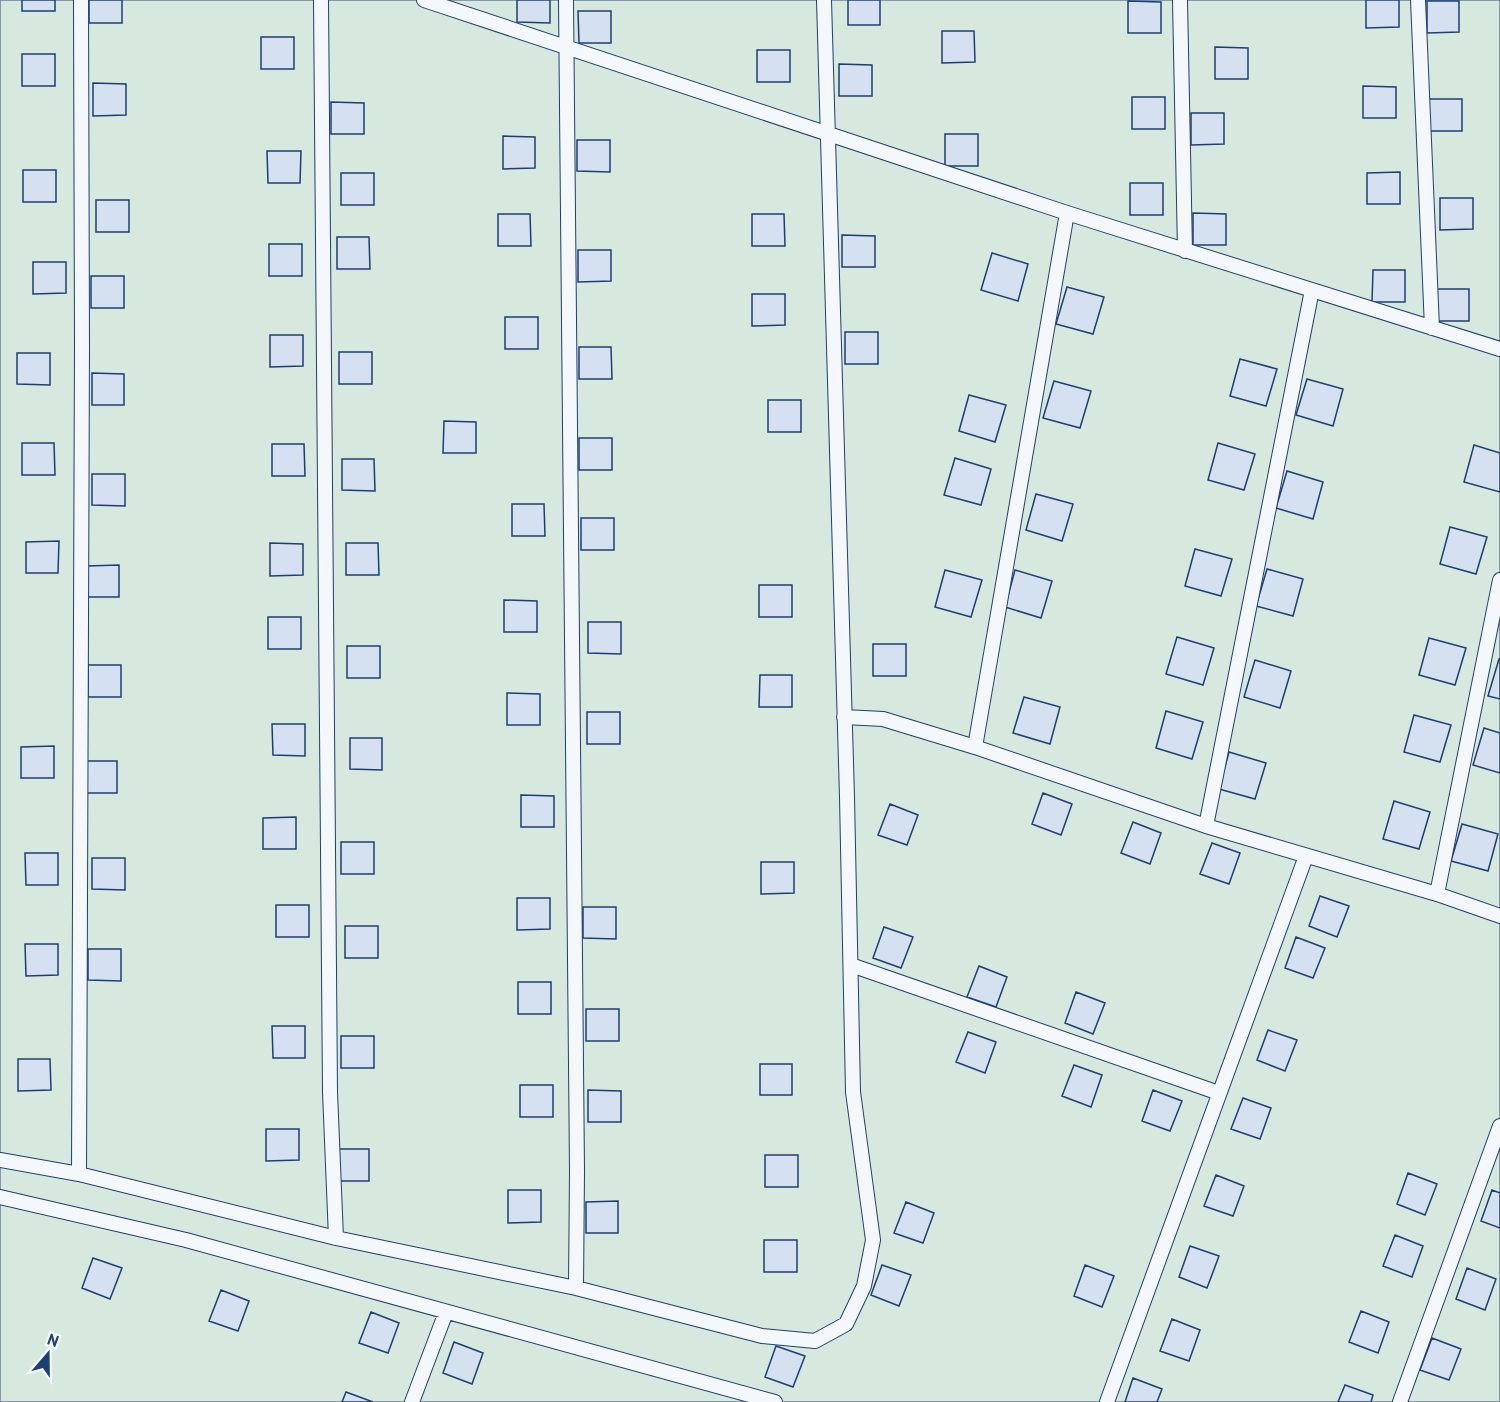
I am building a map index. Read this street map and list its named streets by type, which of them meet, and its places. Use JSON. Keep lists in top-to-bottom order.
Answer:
{
  "north": "top"
}
